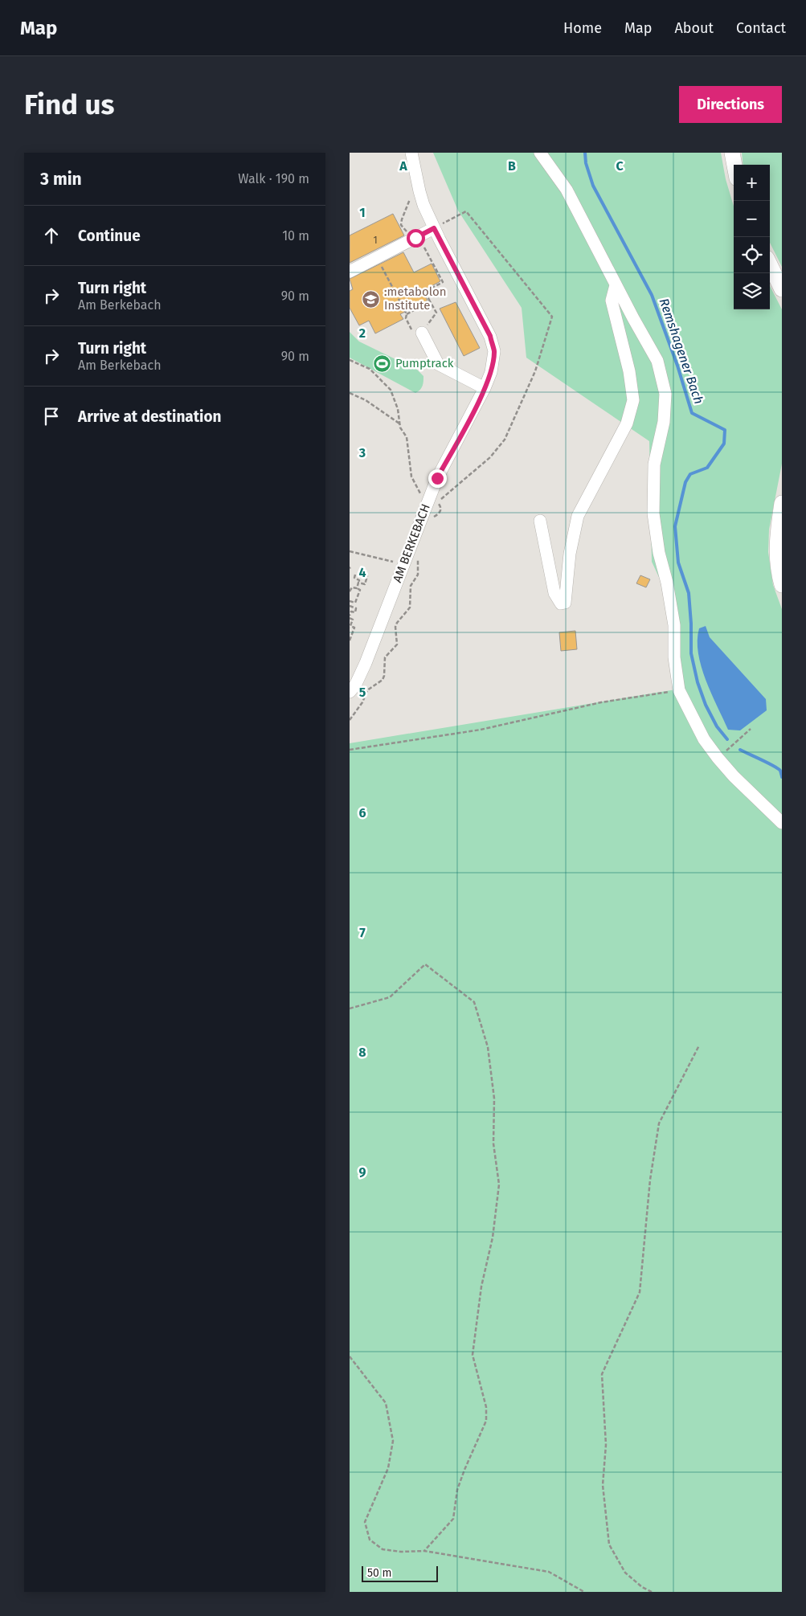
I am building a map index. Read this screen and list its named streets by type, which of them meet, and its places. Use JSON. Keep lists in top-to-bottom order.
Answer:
{
  "streets": {
    "lane": ["AM BERKEBACH"]
  },
  "water": ["Remshagener Bach"],
  "places": {
    "school or university": [":metabolon Institute"],
    "sports": ["Pumptrack"]
  },
  "house_numbers": ["1"],
  "scale_bar": "50 m",
  "page": {
    "header": "Map",
    "nav": [
      "Home",
      "Map",
      "About",
      "Contact"
    ],
    "buttons": "Directions",
    "title": "Find us",
    "heading": ["3 min", "Walk · 190 m"],
    "map_buttons": ["+", "−"],
    "list": [
      ["Continue", "10 m"],
      ["Turn right", "Am Berkebach", "90 m"],
      ["Turn right", "Am Berkebach", "90 m"],
      "Arrive at destination"
    ],
    "scale": "50 m"
  },
  "grid": {
    "columns": ["A", "B", "C"],
    "rows": [
      "1",
      "2",
      "3",
      "4",
      "5",
      "6",
      "7",
      "8",
      "9"
    ]
  }
}
